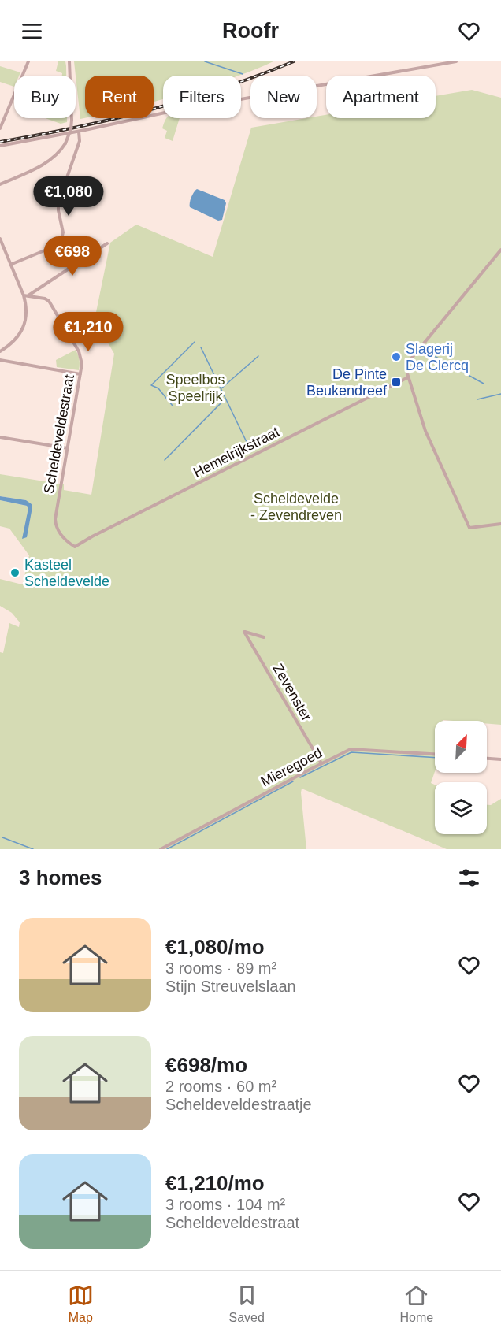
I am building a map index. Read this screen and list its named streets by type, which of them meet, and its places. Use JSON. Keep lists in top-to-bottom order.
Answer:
{
  "streets": {
    "street": [
      "Scheldeveldestraat",
      "Hemelrijkstraat",
      "Zevenster",
      "Mieregoed"
    ]
  },
  "crossings": [
    ["Scheldeveldestraat", "Hemelrijkstraat"],
    ["Zevenster", "Mieregoed"]
  ],
  "parks": ["Speelbos Speelrijk", "Scheldevelde - Zevendreven"],
  "places": {
    "other": ["Slagerij De Clercq", "Kasteel Scheldevelde"],
    "transit": ["De Pinte Beukendreef"]
  },
  "north": "top right",
  "page": {
    "header": "Roofr",
    "chip": [
      "Buy",
      "Rent",
      "Filters",
      "New",
      "Apartment"
    ],
    "price": ["€1,080", "€698", "€1,210"],
    "heading": "3 homes",
    "list": [
      {
        "name": "€1,080/mo",
        "note": "3 rooms · 89 m² · Stijn Streuvelslaan"
      },
      {
        "name": "€698/mo",
        "note": "2 rooms · 60 m² · Scheldeveldestraatje"
      },
      {
        "name": "€1,210/mo",
        "note": "3 rooms · 104 m² · Scheldeveldestraat"
      }
    ],
    "tabs": ["Map", "Saved", "Home"]
  }
}
